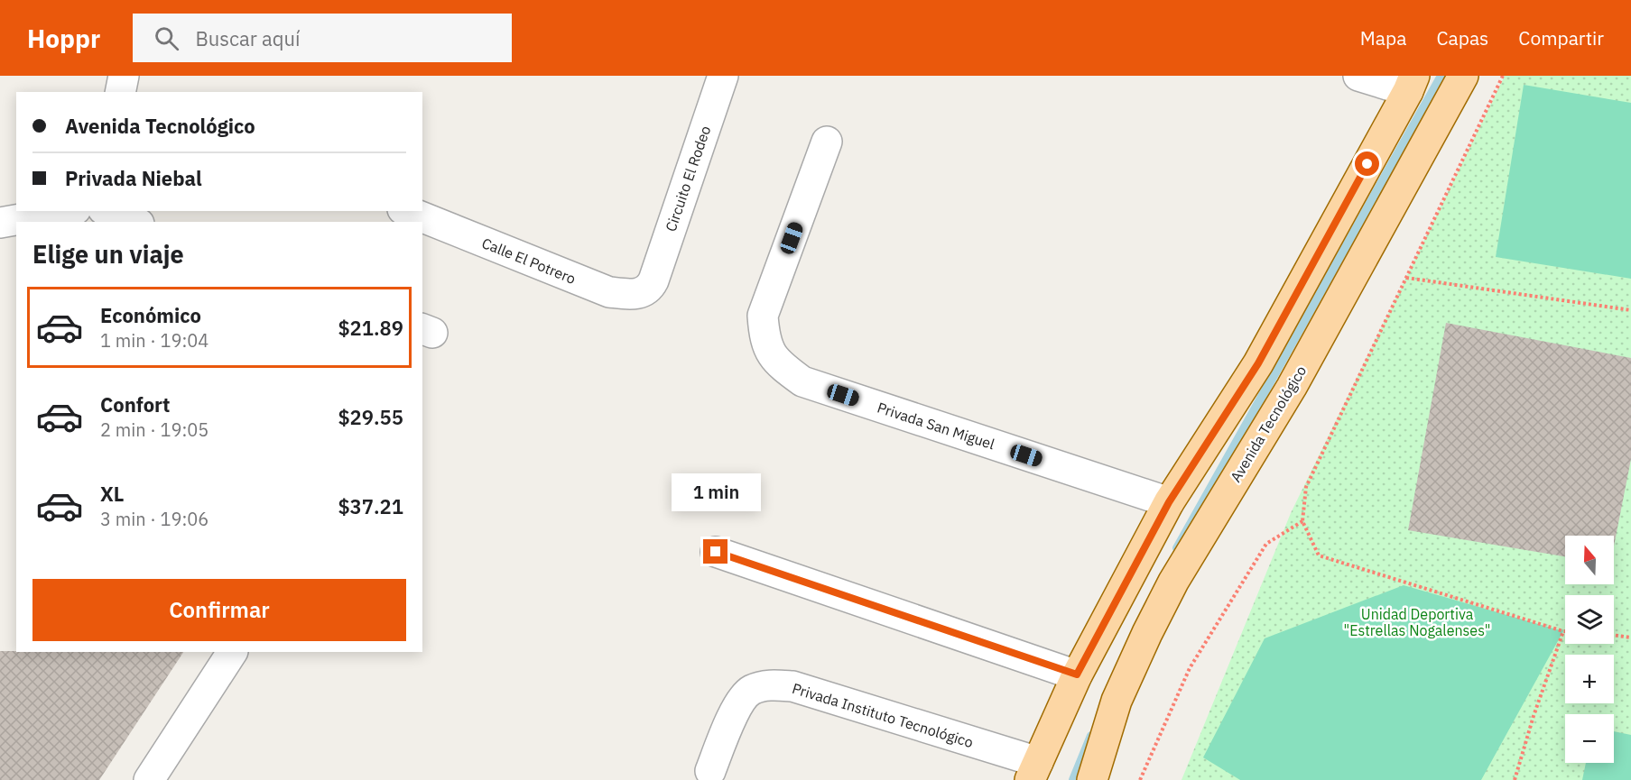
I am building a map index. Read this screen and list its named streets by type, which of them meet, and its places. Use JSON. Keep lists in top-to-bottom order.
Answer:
{
  "streets": {
    "main road": ["Avenida Tecnológico"],
    "street": [
      "Circuito El Rodeo",
      "Calle El Potrero",
      "Privada San Miguel",
      "Privada Instituto Tecnológico"
    ]
  },
  "crossings": [
    ["Circuito El Rodeo", "Calle El Potrero"]
  ],
  "parks": ["Unidad Deportiva \"Estrellas Nogalenses\""],
  "north": "top",
  "page": {
    "header": "Hoppr",
    "search": "Buscar aquí",
    "nav": ["Mapa", "Capas", "Compartir"],
    "banner": ["Avenida Tecnológico", "Privada Niebal"],
    "heading": "Elige un viaje",
    "list": [
      {
        "name": "Económico",
        "note": "1 min · 19:04",
        "value": "$21.89"
      },
      {
        "name": "Confort",
        "note": "2 min · 19:05",
        "value": "$29.55"
      },
      {
        "name": "XL",
        "note": "3 min · 19:06",
        "value": "$37.21"
      }
    ],
    "bubble": "1 min",
    "map_buttons": ["+", "−"],
    "buttons": "Confirmar"
  }
}
